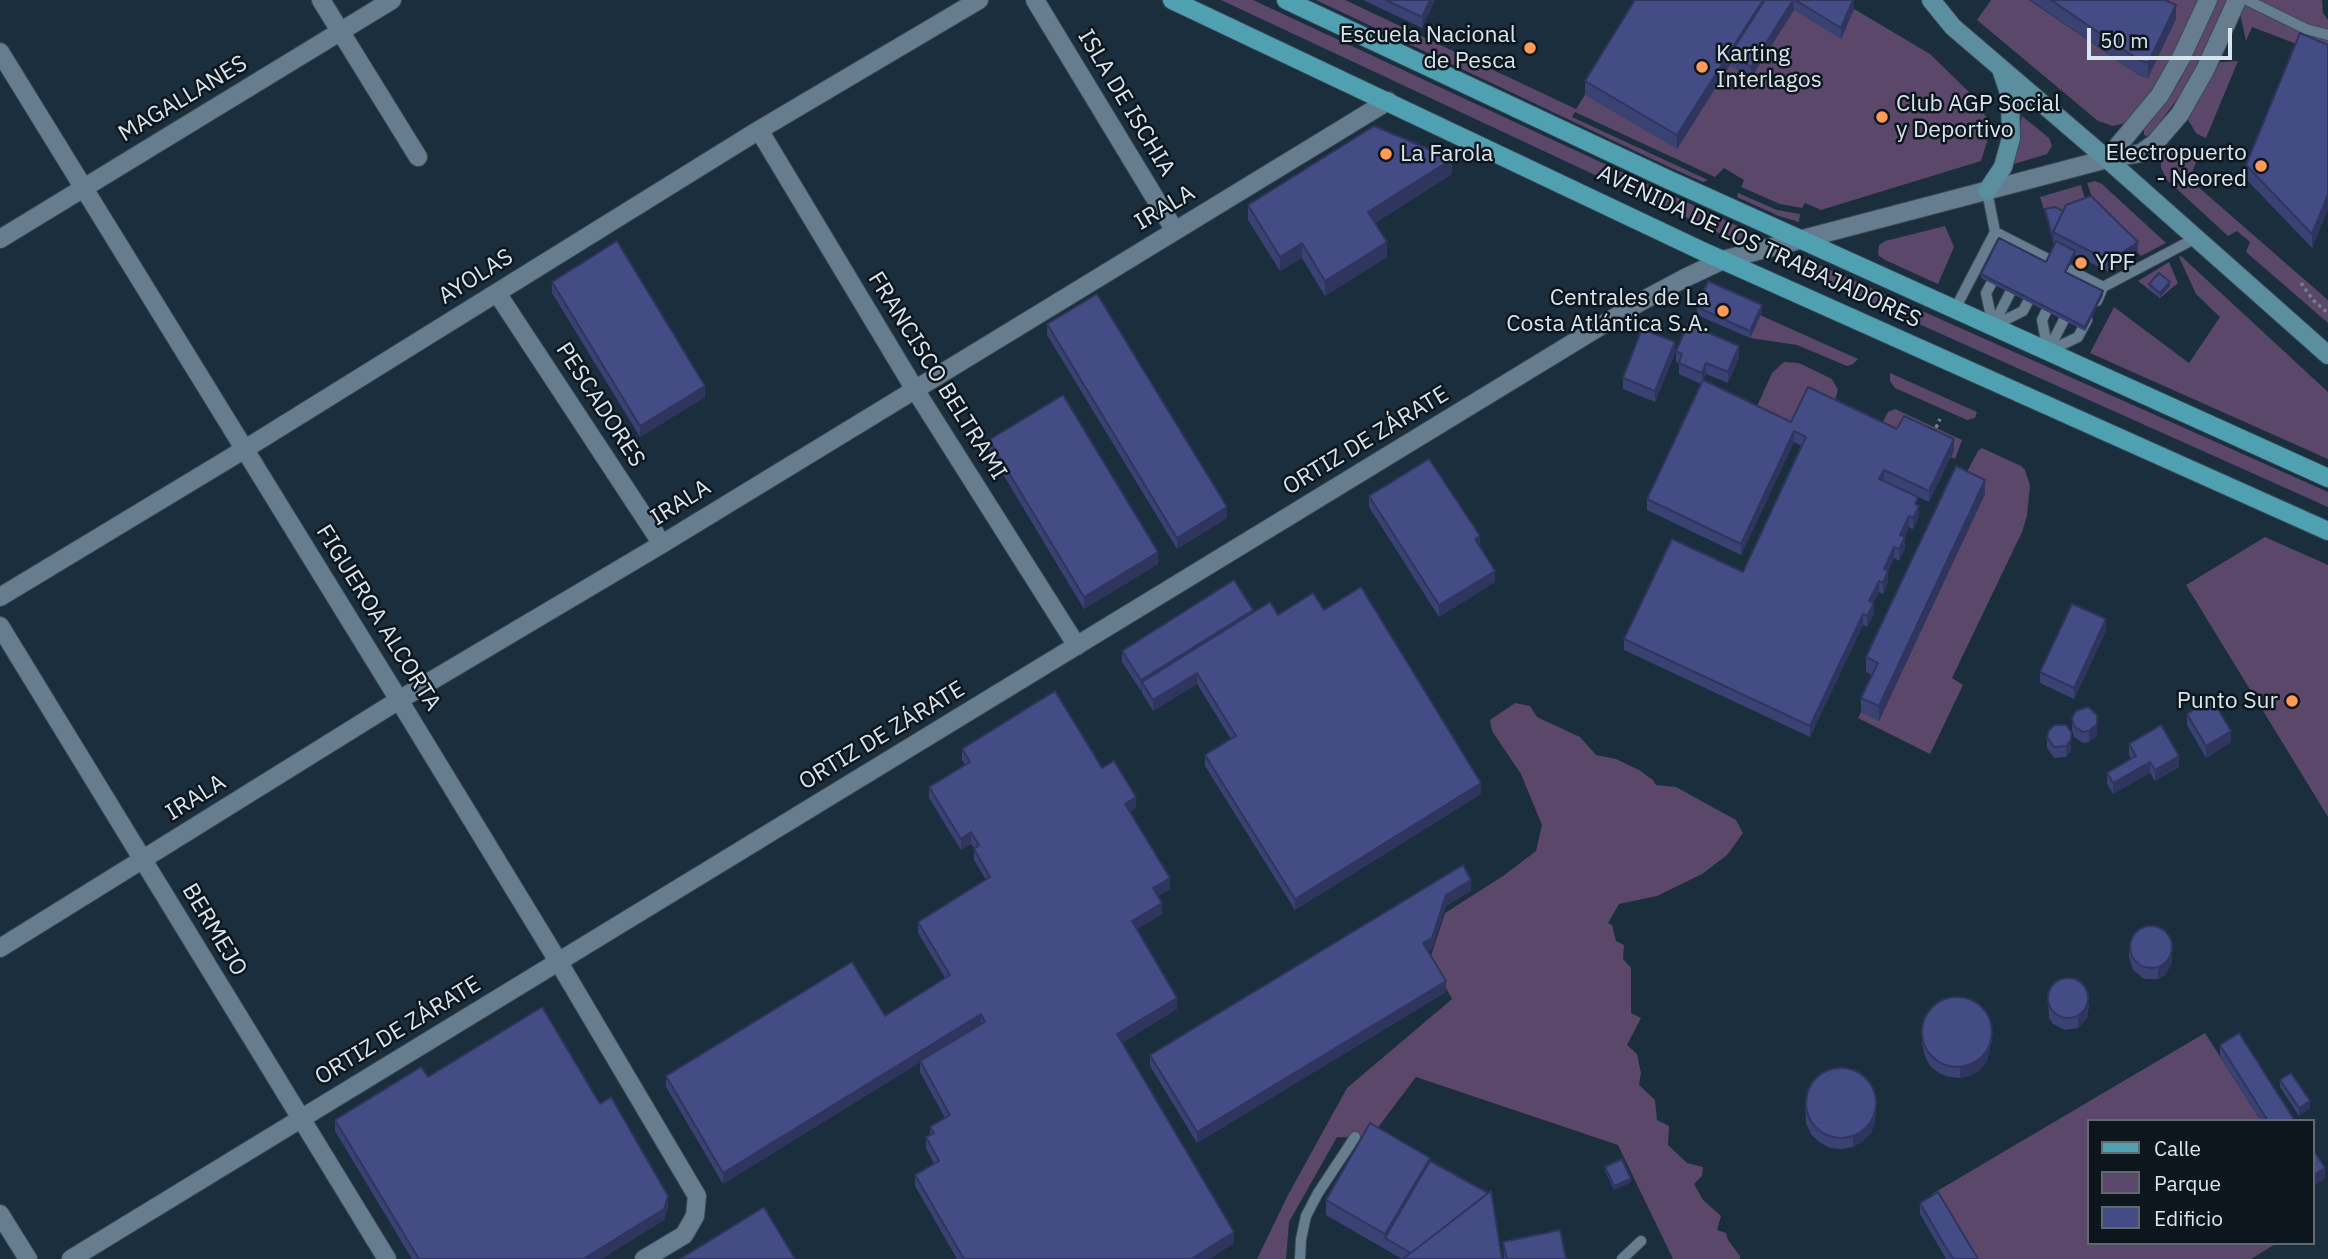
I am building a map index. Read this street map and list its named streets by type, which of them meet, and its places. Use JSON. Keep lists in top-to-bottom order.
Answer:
{
  "streets": {
    "main road": ["AVENIDA DE LOS TRABAJADORES"],
    "street": [
      "MAGALLANES",
      "ISLA DE ISCHIA",
      "IRALA",
      "AYOLAS",
      "FRANCISCO BELTRAMI",
      "PESCADORES",
      "ORTIZ DE ZÁRATE",
      "FIGUEROA ALCORTA",
      "BERMEJO"
    ]
  },
  "crossings": [
    ["MAGALLANES", "FIGUEROA ALCORTA"],
    ["ISLA DE ISCHIA", "IRALA"],
    ["IRALA", "AVENIDA DE LOS TRABAJADORES"],
    ["IRALA", "FRANCISCO BELTRAMI"],
    ["IRALA", "PESCADORES"],
    ["IRALA", "FIGUEROA ALCORTA"],
    ["IRALA", "BERMEJO"],
    ["AVENIDA DE LOS TRABAJADORES", "ORTIZ DE ZÁRATE"],
    ["AYOLAS", "FRANCISCO BELTRAMI"],
    ["AYOLAS", "PESCADORES"],
    ["AYOLAS", "FIGUEROA ALCORTA"],
    ["FRANCISCO BELTRAMI", "ORTIZ DE ZÁRATE"],
    ["ORTIZ DE ZÁRATE", "FIGUEROA ALCORTA"],
    ["ORTIZ DE ZÁRATE", "BERMEJO"]
  ],
  "places": [
    "Escuela Nacional de Pesca",
    "Karting Interlagos",
    "Club AGP Social y Deportivo",
    "La Farola",
    "Electropuerto - Neored",
    "YPF",
    "Centrales de La Costa Atlántica S.A.",
    "Punto Sur"
  ],
  "legend": ["Calle", "Parque", "Edificio"],
  "scale_bar": "50 m"
}
